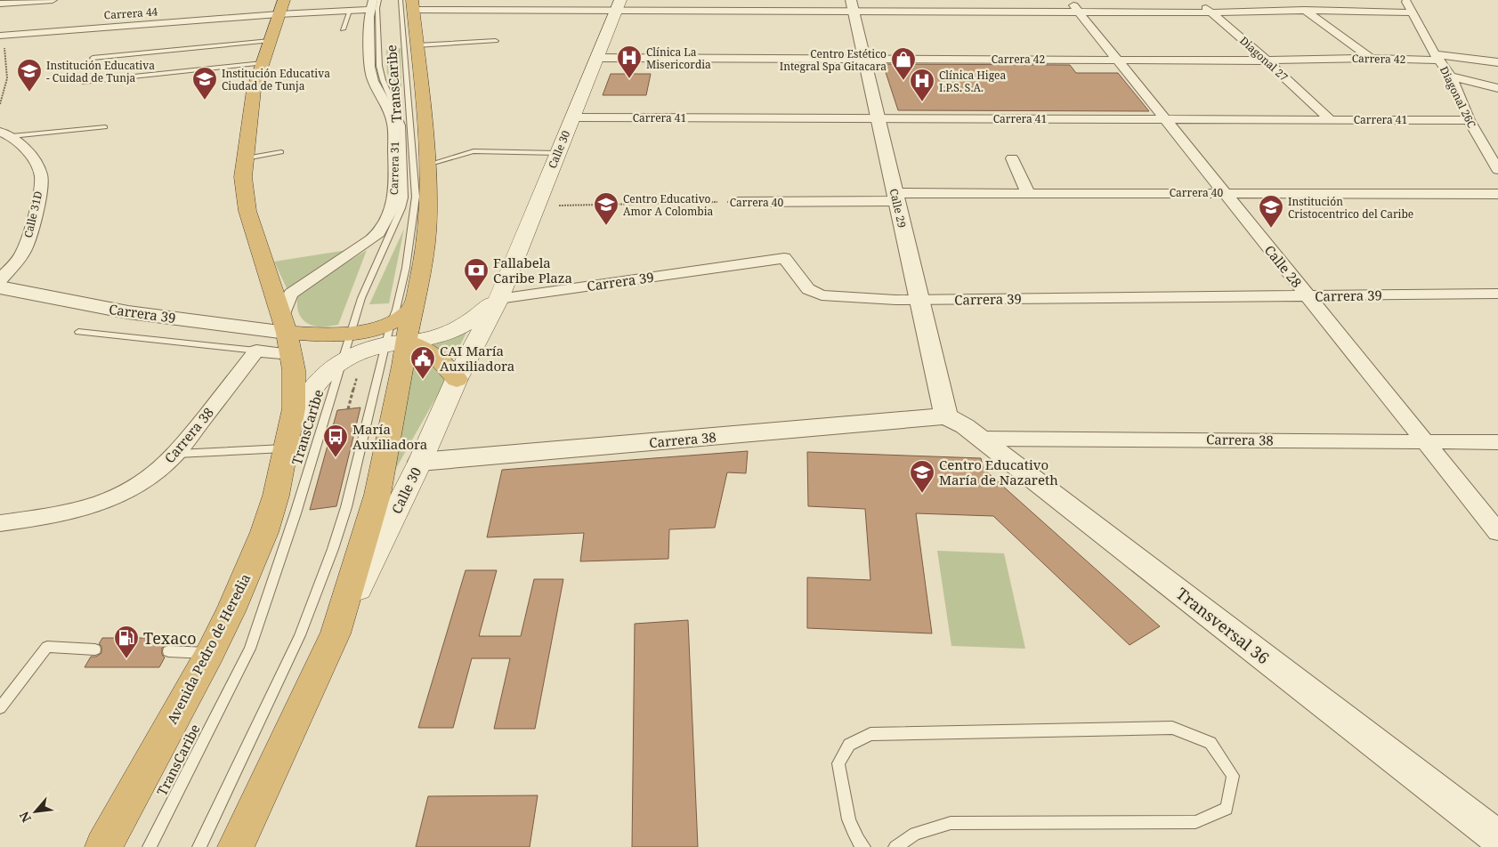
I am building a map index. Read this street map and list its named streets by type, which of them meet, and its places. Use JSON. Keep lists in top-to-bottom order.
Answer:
{
  "streets": {
    "highway": ["Avenida Pedro de Heredia"],
    "main road": ["Calle 30"],
    "street": [
      "Carrera 44",
      "Carrera 42",
      "Diagonal 27",
      "Diagonal 26C",
      "Carrera 41",
      "Carrera 31",
      "Carrera 40",
      "Calle 29",
      "Calle 31D",
      "Calle 28",
      "Carrera 39",
      "Carrera 38",
      "Transversal 36"
    ],
    "lane": ["TransCaribe"]
  },
  "crossings": [
    ["Carrera 44", "Carrera 31"],
    ["Carrera 44", "Avenida Pedro de Heredia"],
    ["Carrera 42", "Diagonal 27"],
    ["Carrera 42", "Diagonal 26C"],
    ["Carrera 42", "Calle 30"],
    ["Carrera 42", "Calle 29"],
    ["Carrera 42", "Calle 28"],
    ["Diagonal 27", "Carrera 41"],
    ["TransCaribe", "Calle 30"],
    ["Diagonal 26C", "Carrera 41"],
    ["Carrera 41", "Calle 30"],
    ["Carrera 41", "Calle 29"],
    ["Carrera 41", "Calle 28"],
    ["Calle 30", "Carrera 40"],
    ["Calle 30", "Carrera 39"],
    ["Calle 30", "Carrera 38"],
    ["Calle 30", "Avenida Pedro de Heredia"],
    ["Carrera 31", "Carrera 39"],
    ["Carrera 31", "Avenida Pedro de Heredia"],
    ["Carrera 40", "Calle 29"],
    ["Carrera 40", "Calle 28"],
    ["Calle 29", "Carrera 39"],
    ["Calle 29", "Carrera 38"],
    ["Calle 29", "Transversal 36"],
    ["Calle 28", "Carrera 39"],
    ["Calle 28", "Carrera 38"],
    ["Carrera 39", "Avenida Pedro de Heredia"],
    ["Carrera 38", "Transversal 36"]
  ],
  "places": {
    "hospital": ["Clínica La Misericordia", "Clínica Higea I.P.S. S.A."],
    "shop": ["Centro Estético Integral Spa Gitacara"],
    "school or university": [
      "Institución Educativa - Cuidad de Tunja",
      "Institución Educativa Ciudad de Tunja",
      "Centro Educativo Amor A Colombia",
      "Institución Cristocentrico del Caribe",
      "Centro Educativo María de Nazareth"
    ],
    "bank": ["Fallabela Caribe Plaza"],
    "public building": ["CAI María Auxiliadora"],
    "bus stop": ["María Auxiliadora"],
    "fuel station": ["Texaco"]
  },
  "north": "bottom left"
}
